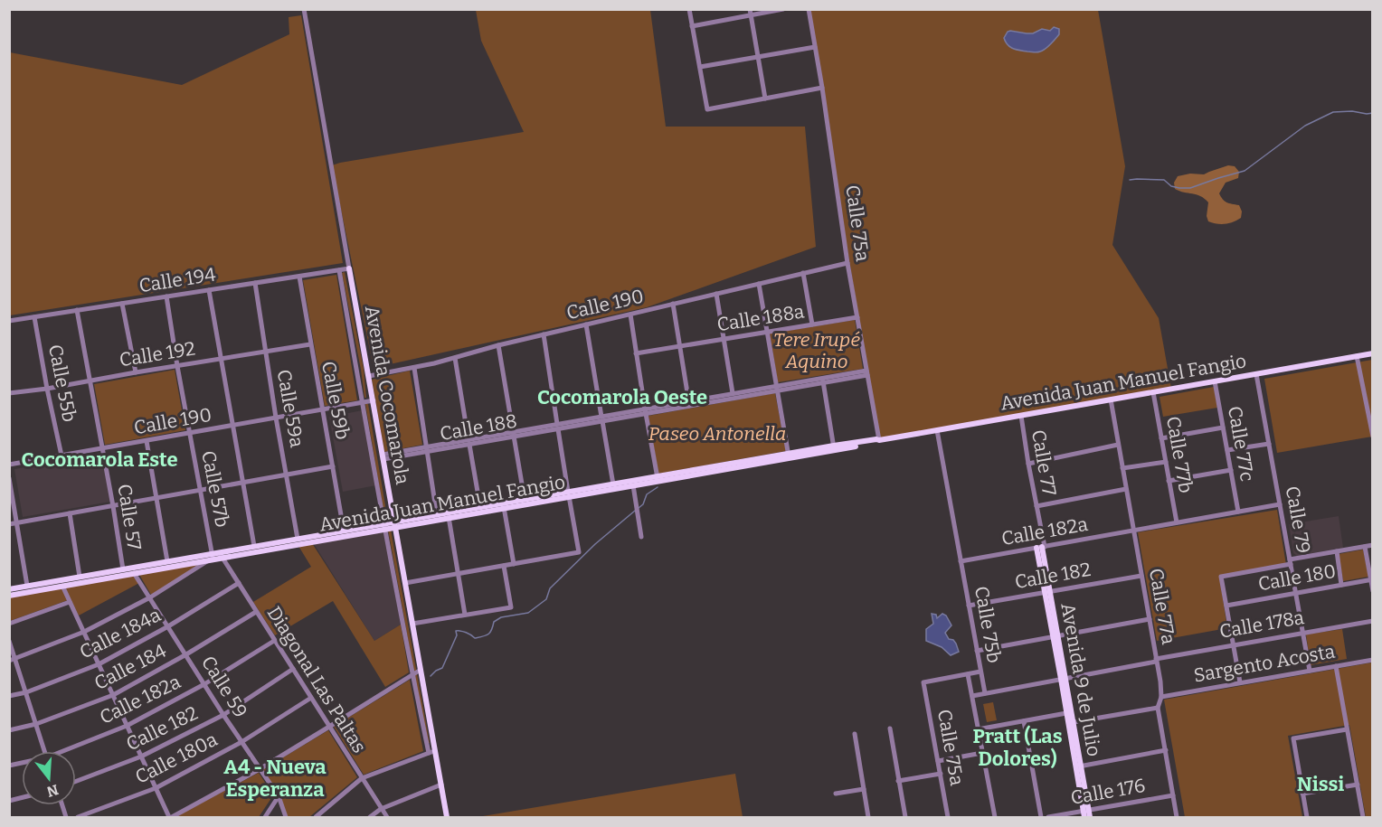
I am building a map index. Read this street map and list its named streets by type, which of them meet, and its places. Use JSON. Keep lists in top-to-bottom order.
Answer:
{
  "streets": {
    "main road": ["Avenida Juan Manuel Fangio", "Avenida Cocomarola", "Avenida 9 de Julio"],
    "street": [
      "Calle 75a",
      "Calle 194",
      "Calle 190",
      "Calle 188a",
      "Calle 192",
      "Calle 55b",
      "Calle 59b",
      "Calle 59a",
      "Calle 188",
      "Calle 77c",
      "Calle 77b",
      "Calle 77",
      "Calle 57b",
      "Calle 57",
      "Calle 79",
      "Calle 182a",
      "Calle 182",
      "Calle 180",
      "Calle 77a",
      "Calle 75b",
      "Calle 178a",
      "Calle 184a",
      "Sargento Acosta",
      "Calle 184",
      "Diagonal Las Paltas",
      "Calle 59",
      "Calle 180a",
      "Calle 176"
    ]
  },
  "crossings": [
    ["Calle 75a", "Calle 190"],
    ["Calle 75a", "Calle 188a"],
    ["Calle 75a", "Avenida Juan Manuel Fangio"],
    ["Calle 75a", "Calle 188"],
    ["Calle 75a", "Calle 75b"],
    ["Calle 194", "Calle 55b"],
    ["Calle 194", "Avenida Cocomarola"],
    ["Calle 194", "Calle 59b"],
    ["Calle 194", "Calle 59a"],
    ["Calle 194", "Calle 57b"],
    ["Calle 194", "Calle 57"],
    ["Calle 190", "Calle 55b"],
    ["Calle 190", "Avenida Cocomarola"],
    ["Calle 190", "Calle 59b"],
    ["Calle 190", "Calle 59a"],
    ["Calle 190", "Calle 57b"],
    ["Calle 190", "Calle 57"],
    ["Calle 192", "Calle 55b"],
    ["Calle 192", "Calle 59b"],
    ["Calle 192", "Calle 59a"],
    ["Calle 192", "Calle 57b"],
    ["Calle 192", "Calle 57"],
    ["Avenida Juan Manuel Fangio", "Avenida Cocomarola"],
    ["Avenida Juan Manuel Fangio", "Calle 59b"],
    ["Avenida Juan Manuel Fangio", "Calle 59a"],
    ["Avenida Juan Manuel Fangio", "Calle 77c"],
    ["Avenida Juan Manuel Fangio", "Calle 77b"],
    ["Avenida Juan Manuel Fangio", "Calle 77"],
    ["Avenida Juan Manuel Fangio", "Calle 57b"],
    ["Avenida Juan Manuel Fangio", "Calle 57"],
    ["Avenida Juan Manuel Fangio", "Calle 79"],
    ["Avenida Juan Manuel Fangio", "Calle 77a"],
    ["Avenida Juan Manuel Fangio", "Calle 75b"],
    ["Avenida Juan Manuel Fangio", "Calle 184a"],
    ["Avenida Juan Manuel Fangio", "Diagonal Las Paltas"],
    ["Avenida Juan Manuel Fangio", "Calle 59"],
    ["Avenida Cocomarola", "Calle 188"],
    ["Calle 77", "Calle 182a"],
    ["Calle 77", "Avenida 9 de Julio"],
    ["Calle 57b", "Calle 184a"],
    ["Calle 79", "Calle 180"],
    ["Calle 79", "Calle 178a"],
    ["Calle 79", "Sargento Acosta"],
    ["Calle 182a", "Calle 77a"],
    ["Calle 182a", "Calle 75b"],
    ["Calle 182a", "Diagonal Las Paltas"],
    ["Calle 182a", "Avenida 9 de Julio"],
    ["Calle 182a", "Calle 59"],
    ["Calle 182", "Calle 77a"],
    ["Calle 182", "Calle 75b"],
    ["Calle 182", "Diagonal Las Paltas"],
    ["Calle 182", "Avenida 9 de Julio"],
    ["Calle 182", "Calle 59"],
    ["Calle 77a", "Calle 178a"],
    ["Calle 77a", "Sargento Acosta"],
    ["Calle 77a", "Calle 176"],
    ["Calle 184a", "Diagonal Las Paltas"],
    ["Calle 184a", "Calle 59"],
    ["Calle 184", "Diagonal Las Paltas"],
    ["Calle 184", "Calle 59"],
    ["Diagonal Las Paltas", "Calle 180a"],
    ["Avenida 9 de Julio", "Calle 176"],
    ["Calle 59", "Calle 180a"]
  ],
  "districts": [
    "Cocomarola Oeste",
    "Cocomarola Este",
    "Pratt (Las Dolores)",
    "A4 - Nueva Esperanza",
    "Nissi"
  ],
  "parks": ["Tere Irupé Aquino", "Paseo Antonella"],
  "north": "bottom"
}
